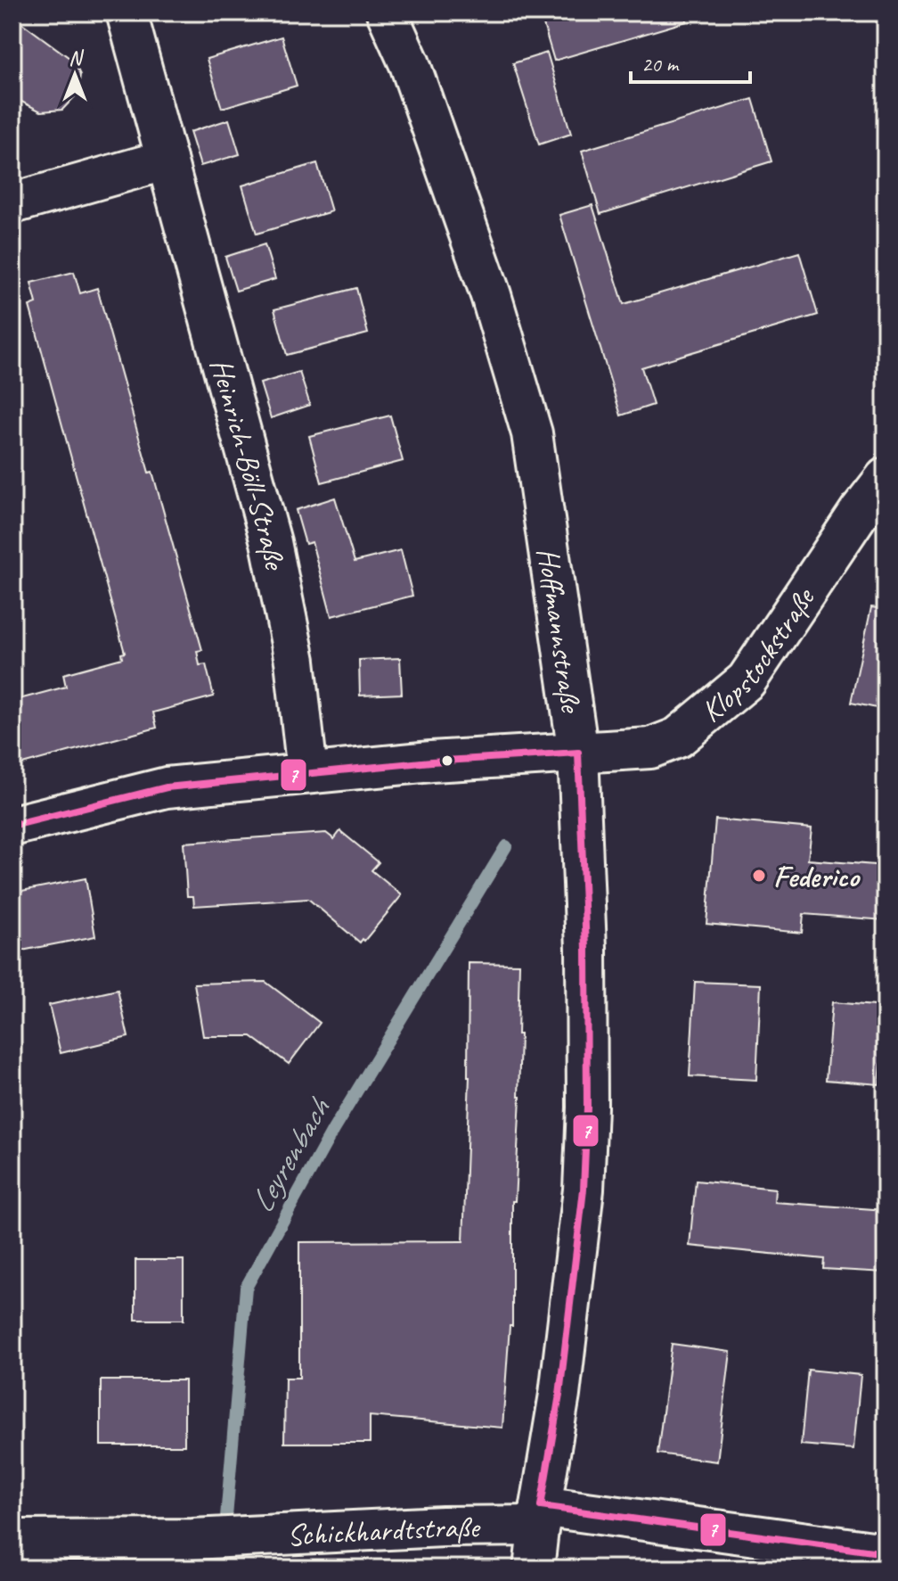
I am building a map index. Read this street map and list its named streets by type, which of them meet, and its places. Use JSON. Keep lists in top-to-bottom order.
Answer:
{
  "streets": {
    "street": [
      "Heinrich-Böll-Straße",
      "Hoffmannstraße",
      "Klopstockstraße",
      "Schickhardtstraße"
    ]
  },
  "crossings": [
    ["Heinrich-Böll-Straße", "Klopstockstraße"],
    ["Hoffmannstraße", "Klopstockstraße"],
    ["Hoffmannstraße", "Schickhardtstraße"]
  ],
  "water": ["Leyrenbach"],
  "places": ["Federico"],
  "lines": ["transit line 7"],
  "scale_bar": "20 m",
  "north": "top"
}
